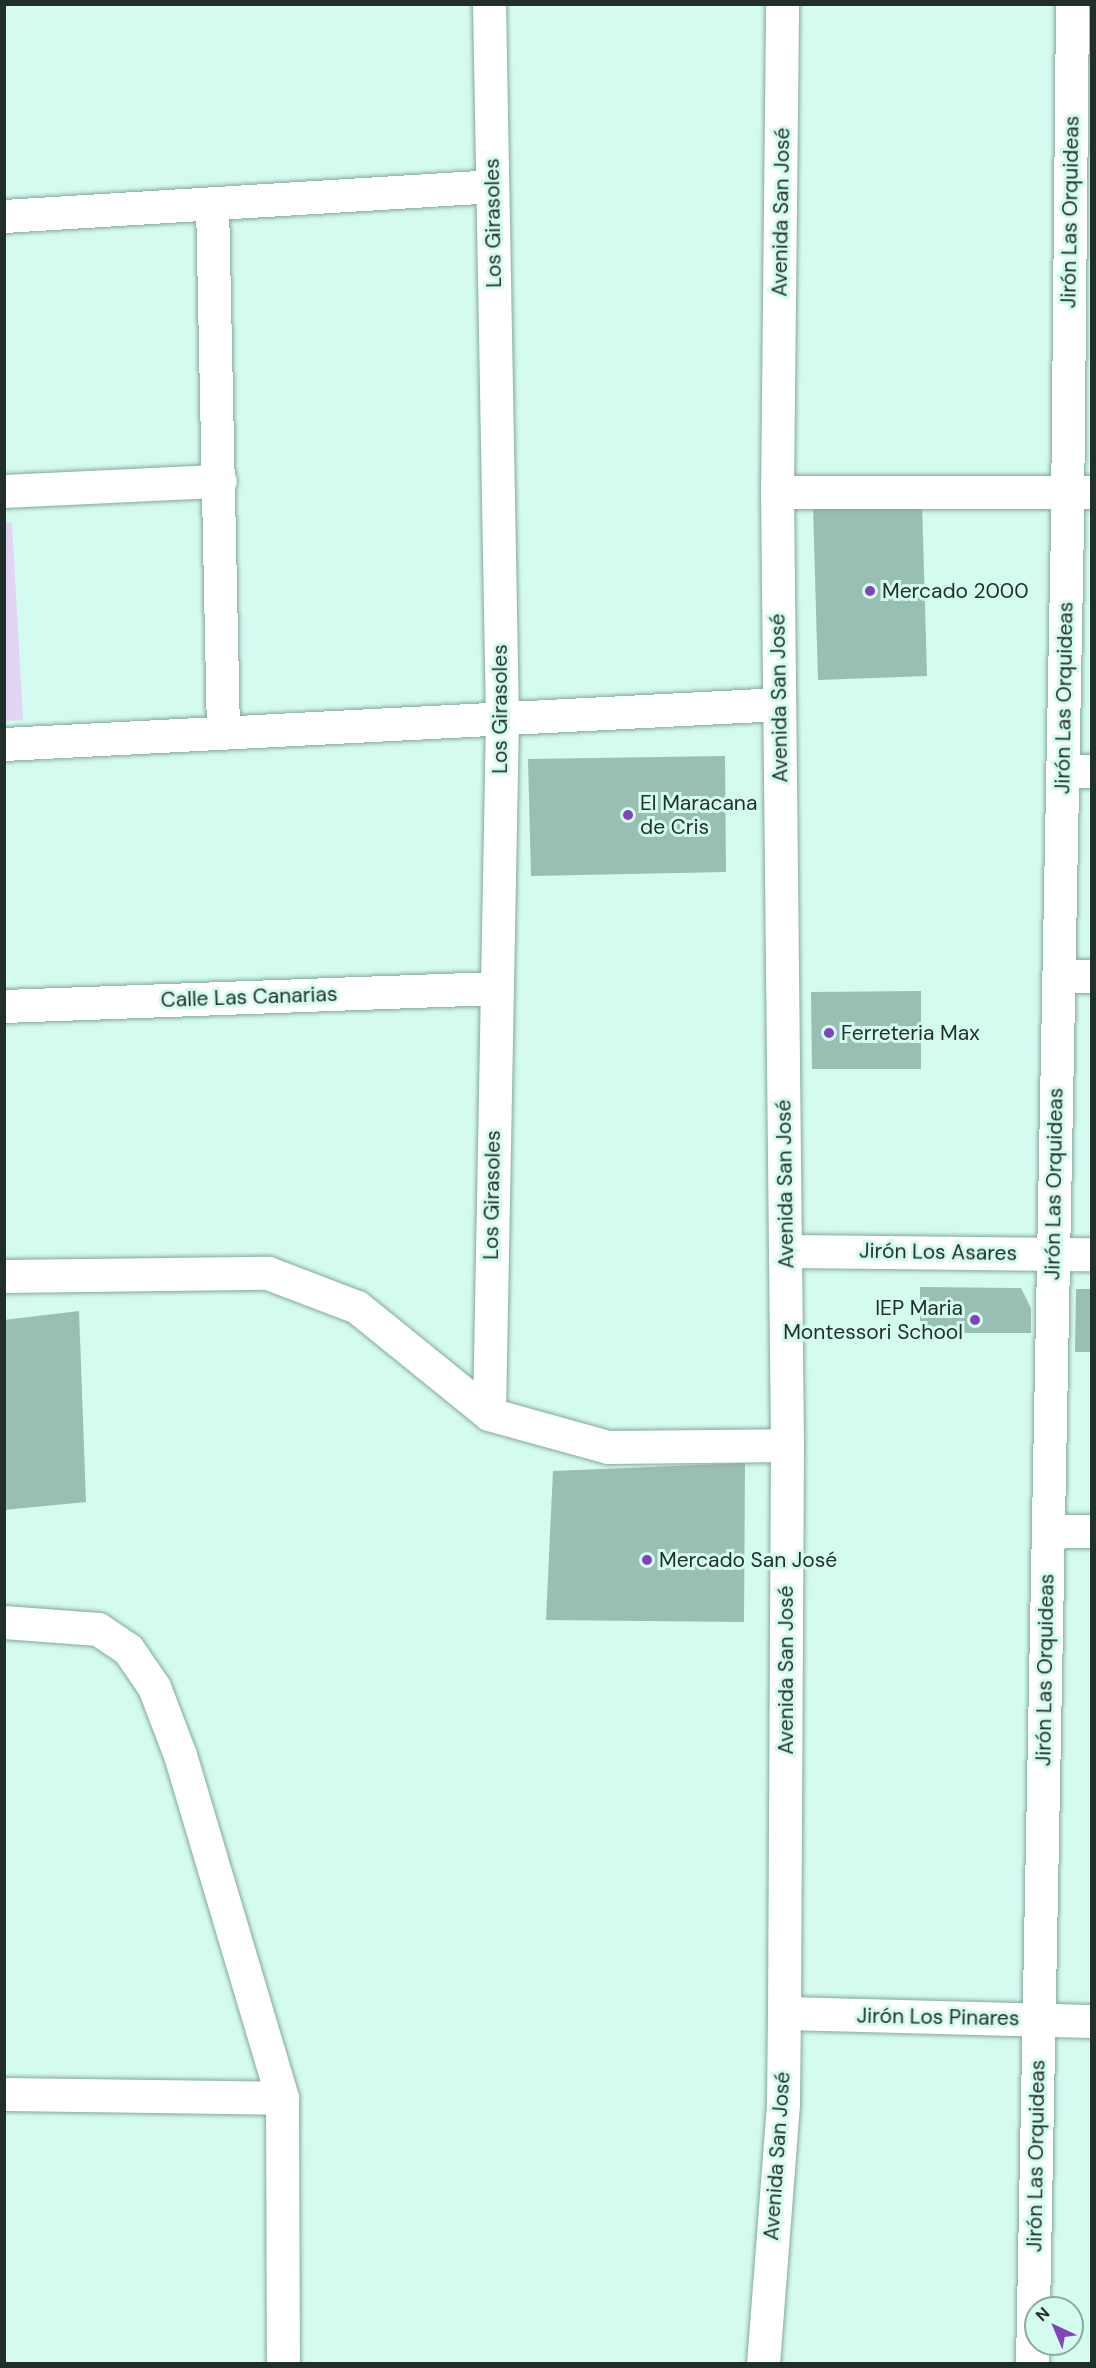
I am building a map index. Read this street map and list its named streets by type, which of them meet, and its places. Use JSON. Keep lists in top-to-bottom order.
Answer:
{
  "streets": {
    "street": [
      "Avenida San José",
      "Jirón Las Orquideas",
      "Los Girasoles",
      "Calle Las Canarias",
      "Jirón Los Asares",
      "Jirón Los Pinares"
    ]
  },
  "crossings": [
    ["Avenida San José", "Jirón Los Asares"],
    ["Avenida San José", "Jirón Los Pinares"],
    ["Jirón Las Orquideas", "Jirón Los Asares"],
    ["Jirón Las Orquideas", "Jirón Los Pinares"],
    ["Los Girasoles", "Calle Las Canarias"]
  ],
  "places": [
    "Mercado 2000",
    "El Maracana de Cris",
    "Ferreteria Max",
    "IEP Maria Montessori School",
    "Mercado San José"
  ],
  "north": "top left"
}
